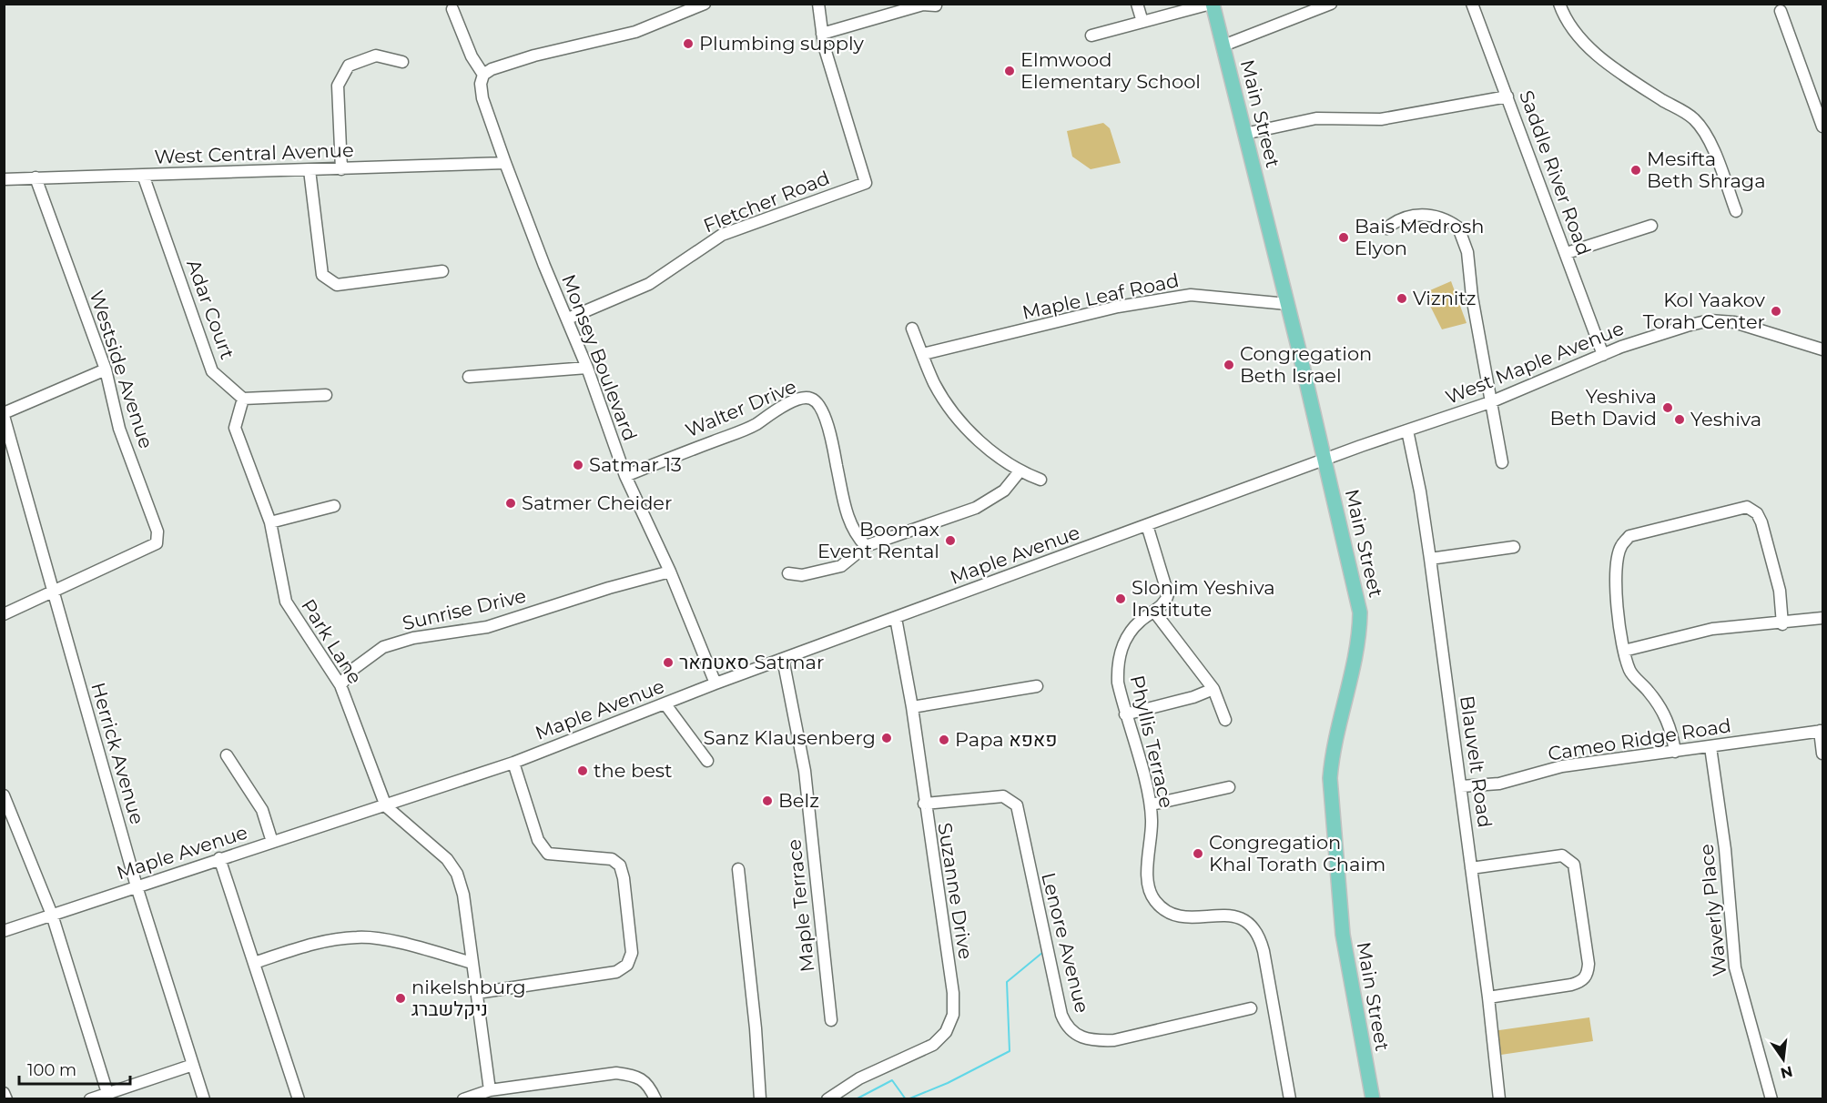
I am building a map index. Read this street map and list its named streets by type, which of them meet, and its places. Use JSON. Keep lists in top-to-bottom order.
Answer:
{
  "streets": {
    "main road": ["Main Street"],
    "street": [
      "West Central Avenue",
      "Saddle River Road",
      "Fletcher Road",
      "Maple Leaf Road",
      "Adar Court",
      "Monsey Boulevard",
      "West Maple Avenue",
      "Westside Avenue",
      "Walter Drive",
      "Maple Avenue",
      "Sunrise Drive",
      "Park Lane",
      "Cameo Ridge Road",
      "Phyllis Terrace",
      "Herrick Avenue",
      "Blauvelt Road",
      "Suzanne Drive",
      "Maple Terrace",
      "Waverly Place",
      "Lenore Avenue"
    ]
  },
  "crossings": [
    ["Main Street", "Maple Leaf Road"],
    ["Main Street", "West Maple Avenue"],
    ["Main Street", "Maple Avenue"],
    ["West Central Avenue", "Adar Court"],
    ["West Central Avenue", "Monsey Boulevard"],
    ["West Central Avenue", "Westside Avenue"],
    ["Saddle River Road", "West Maple Avenue"],
    ["Fletcher Road", "Monsey Boulevard"],
    ["Adar Court", "Park Lane"],
    ["Monsey Boulevard", "Walter Drive"],
    ["Monsey Boulevard", "Maple Avenue"],
    ["Monsey Boulevard", "Sunrise Drive"],
    ["West Maple Avenue", "Maple Avenue"],
    ["West Maple Avenue", "Blauvelt Road"],
    ["Westside Avenue", "Herrick Avenue"],
    ["Maple Avenue", "Park Lane"],
    ["Maple Avenue", "Phyllis Terrace"],
    ["Maple Avenue", "Herrick Avenue"],
    ["Maple Avenue", "Suzanne Drive"],
    ["Maple Avenue", "Maple Terrace"],
    ["Sunrise Drive", "Park Lane"],
    ["Cameo Ridge Road", "Blauvelt Road"],
    ["Cameo Ridge Road", "Waverly Place"],
    ["Suzanne Drive", "Lenore Avenue"]
  ],
  "places": [
    "Plumbing supply",
    "Elmwood Elementary School",
    "Mesifta Beth Shraga",
    "Bais Medrosh Elyon",
    "Viznitz",
    "Kol Yaakov Torah Center",
    "Congregation Beth Israel",
    "Yeshiva Beth David",
    "Yeshiva",
    "Satmar 13",
    "Satmer Cheider",
    "Boomax Event Rental",
    "Slonim Yeshiva Institute",
    "סאטמאר Satmar",
    "Sanz Klausenberg",
    "Papa פאפא",
    "the best",
    "Belz",
    "Congregation Khal Torath Chaim",
    "nikelshburg ניקלשברג"
  ],
  "scale_bar": "100 m",
  "north": "bottom"
}
